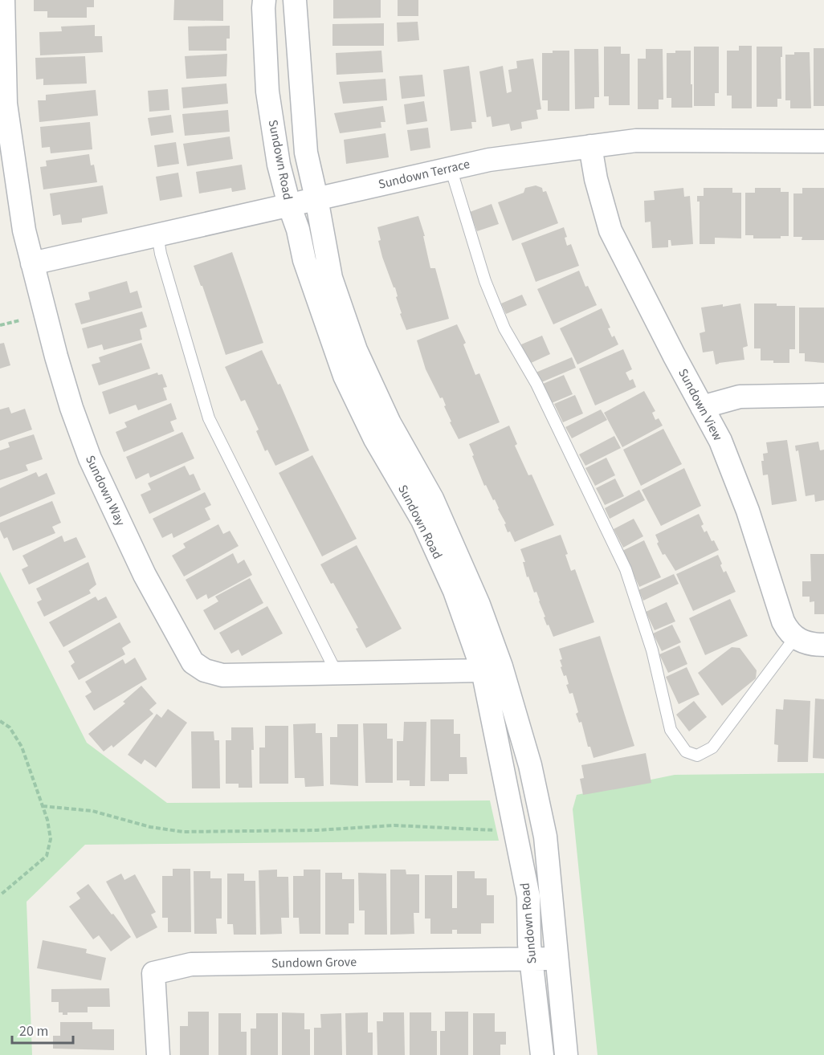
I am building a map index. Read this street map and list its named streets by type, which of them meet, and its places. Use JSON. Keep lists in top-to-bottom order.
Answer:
{
  "streets": {
    "street": [
      "Sundown Road",
      "Sundown Terrace",
      "Sundown View",
      "Sundown Way",
      "Sundown Grove"
    ]
  },
  "crossings": [
    ["Sundown Road", "Sundown Terrace"],
    ["Sundown Road", "Sundown Way"],
    ["Sundown Road", "Sundown Grove"],
    ["Sundown Terrace", "Sundown View"],
    ["Sundown Terrace", "Sundown Way"]
  ],
  "scale_bar": "20 m"
}
